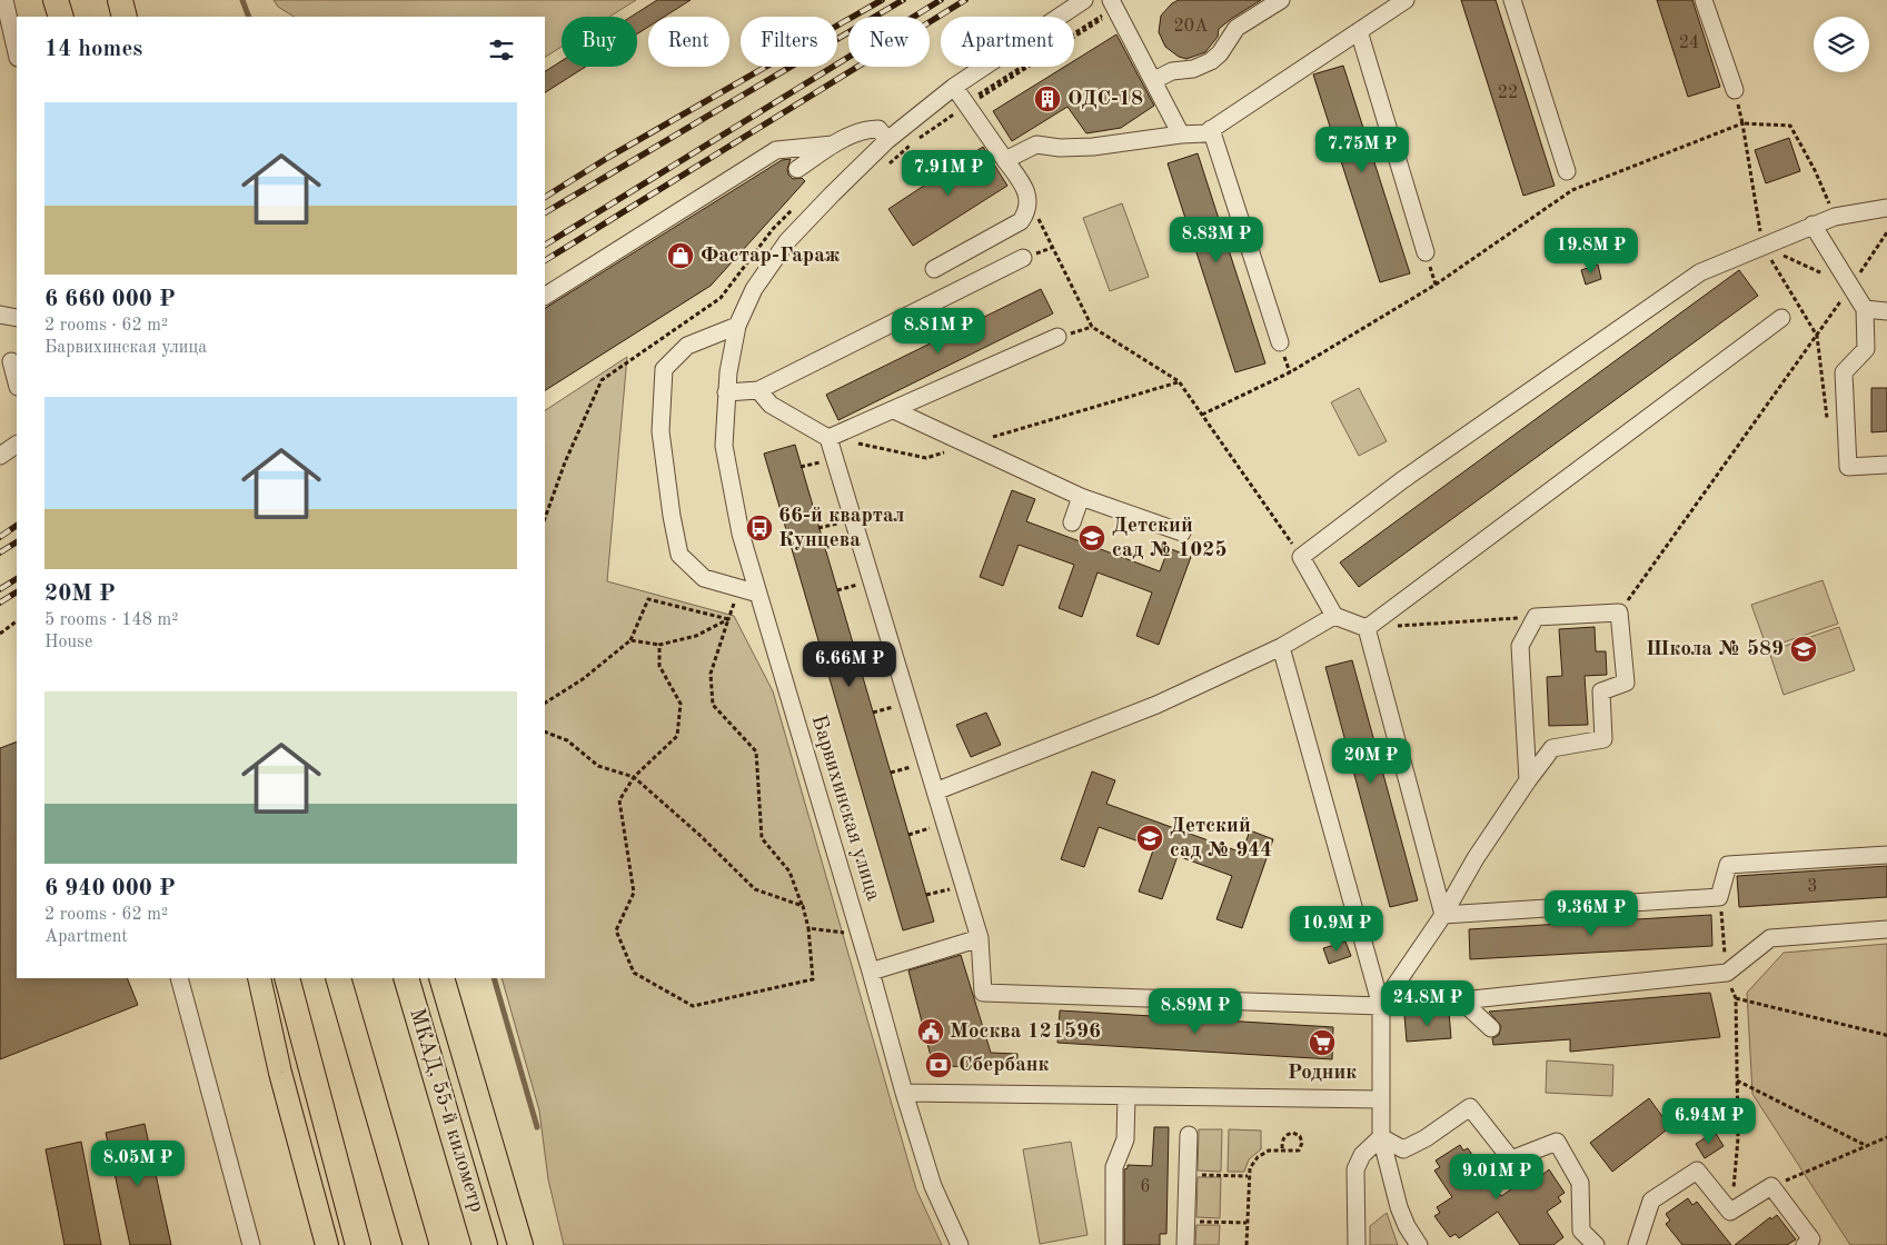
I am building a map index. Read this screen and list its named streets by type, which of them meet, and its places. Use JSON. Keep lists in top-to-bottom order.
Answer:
{
  "streets": {
    "highway": ["МКАД, 55-й километр"],
    "street": ["Барвихинская улица"]
  },
  "places": {
    "building": ["ОДС-18"],
    "shop": ["Фастар-Гараж"],
    "bus stop": ["66-й квартал Кунцева"],
    "school or university": ["Детский сад № 1025", "Школа № 589", "Детский сад № 944"],
    "public building": ["Москва 121596"],
    "supermarket": ["Родник"],
    "bank": ["Сбербанк"]
  },
  "house_numbers": [
    "20А",
    "24",
    "22",
    "3",
    "6"
  ],
  "page": {
    "chip": [
      "Buy",
      "Rent",
      "Filters",
      "New",
      "Apartment"
    ],
    "heading": "14 homes",
    "list": [
      {
        "name": "6 660 000 ₽",
        "note": "2 rooms · 62 m² · Барвихинская улица"
      },
      {
        "name": "20M ₽",
        "note": "5 rooms · 148 m² · House"
      },
      {
        "name": "6 940 000 ₽",
        "note": "2 rooms · 62 m² · Apartment"
      }
    ],
    "price": [
      "7.75M ₽",
      "7.91M ₽",
      "8.83M ₽",
      "19.8M ₽",
      "8.81M ₽",
      "6.66M ₽",
      "20M ₽",
      "9.36M ₽",
      "10.9M ₽",
      "24.8M ₽",
      "8.89M ₽",
      "6.94M ₽",
      "8.05M ₽",
      "9.01M ₽"
    ]
  }
}
